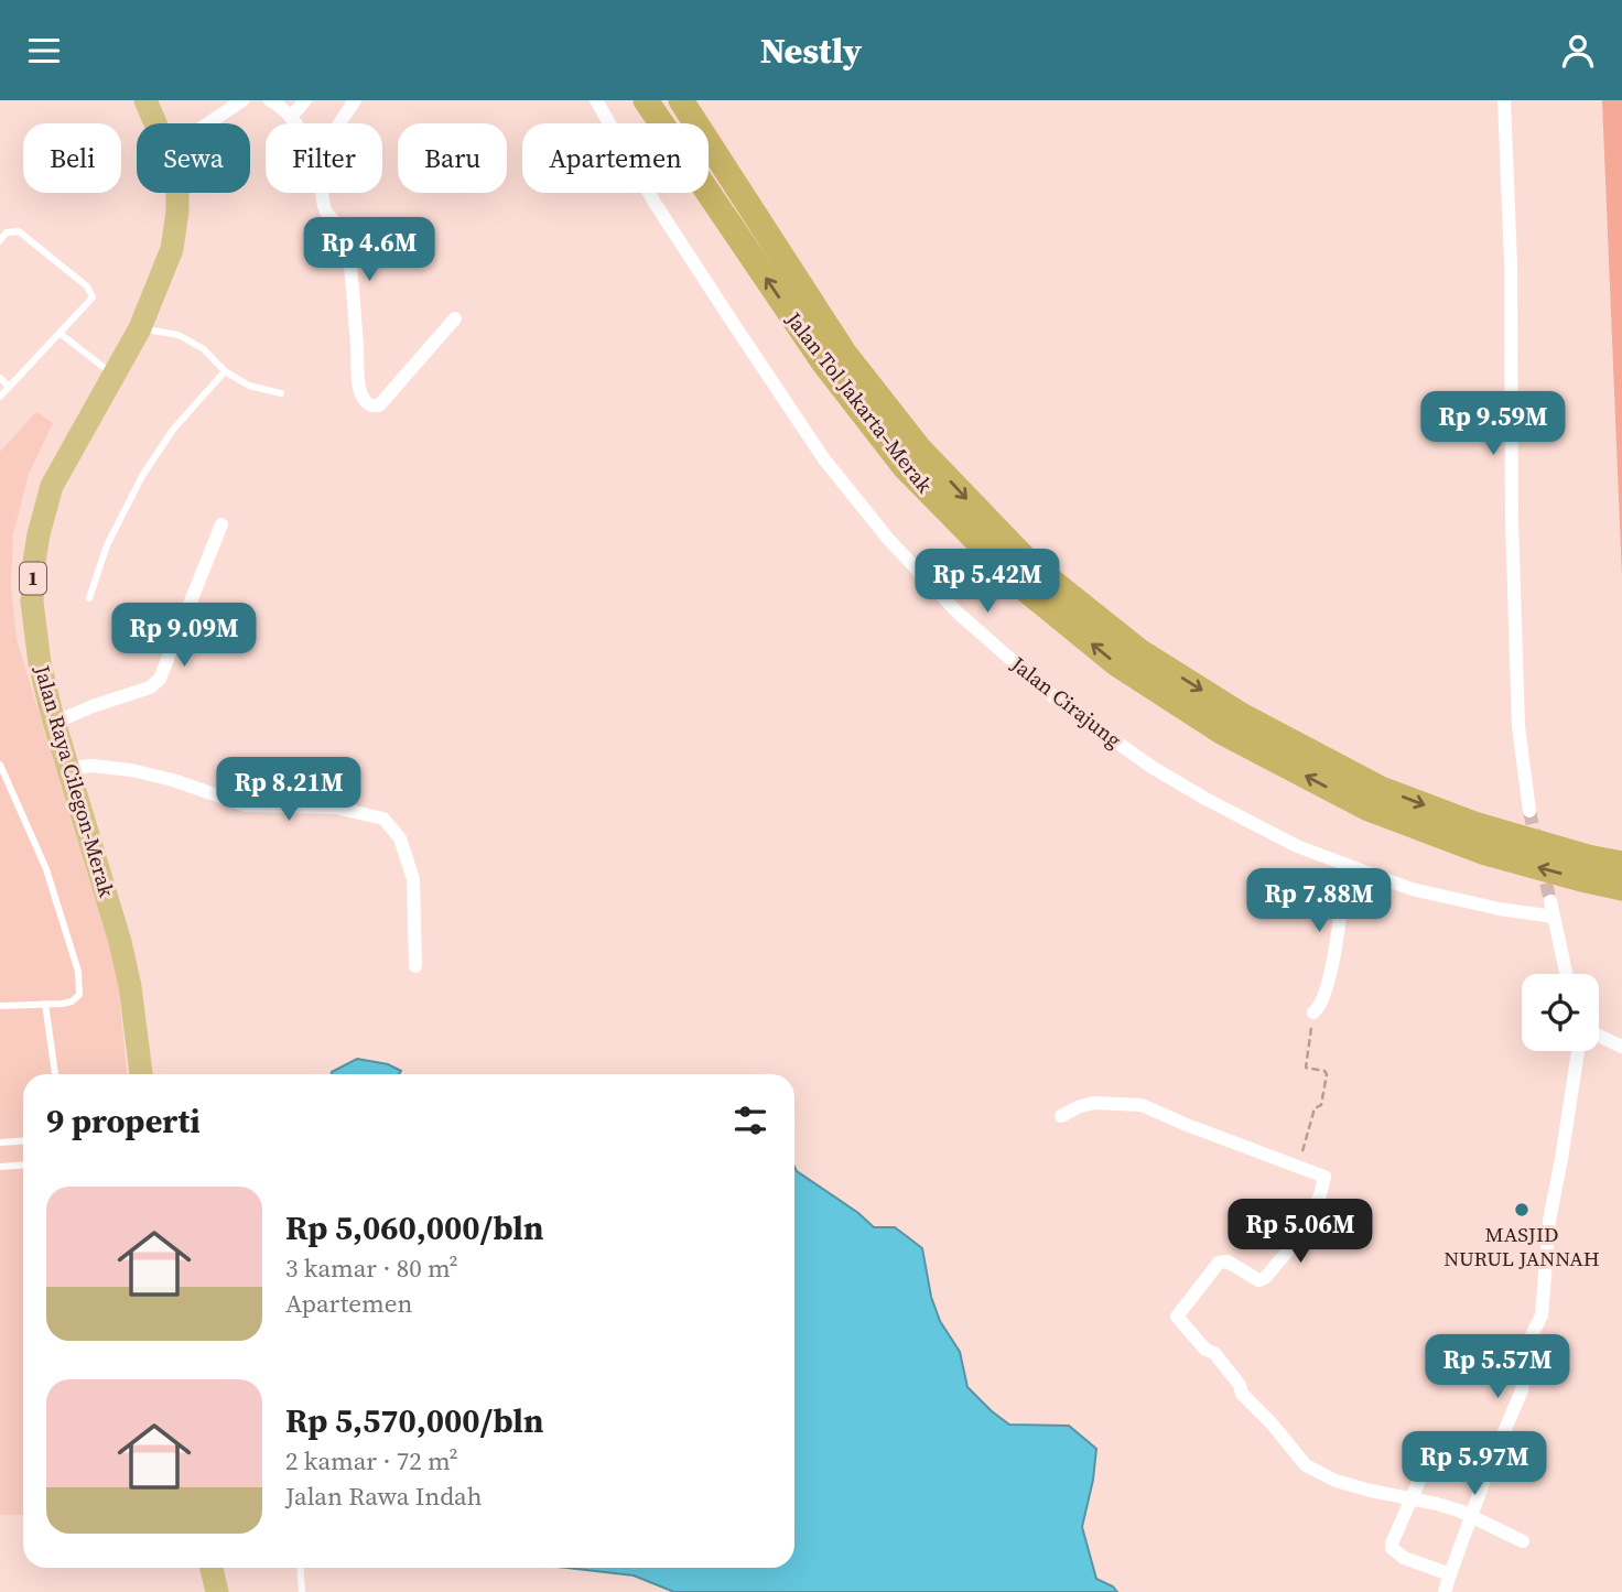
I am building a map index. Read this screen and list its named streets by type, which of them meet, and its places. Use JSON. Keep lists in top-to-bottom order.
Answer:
{
  "streets": {
    "highway": ["Jalan Tol Jakarta–Merak", "1", "Jalan Raya Cilegon-Merak"],
    "street": ["Jalan Cirajung"]
  },
  "places": ["MASJID NURUL JANNAH"],
  "page": {
    "header": "Nestly",
    "chip": [
      "Beli",
      "Sewa",
      "Filter",
      "Baru",
      "Apartemen"
    ],
    "price": [
      "Rp 4.6M",
      "Rp 9.59M",
      "Rp 5.42M",
      "Rp 9.09M",
      "Rp 8.21M",
      "Rp 7.88M",
      "Rp 5.06M",
      "Rp 5.57M",
      "Rp 5.97M"
    ],
    "heading": "9 properti",
    "list": [
      {
        "name": "Rp 5,060,000/bln",
        "note": "3 kamar · 80 m² · Apartemen"
      },
      {
        "name": "Rp 5,570,000/bln",
        "note": "2 kamar · 72 m² · Jalan Rawa Indah"
      }
    ]
  }
}
